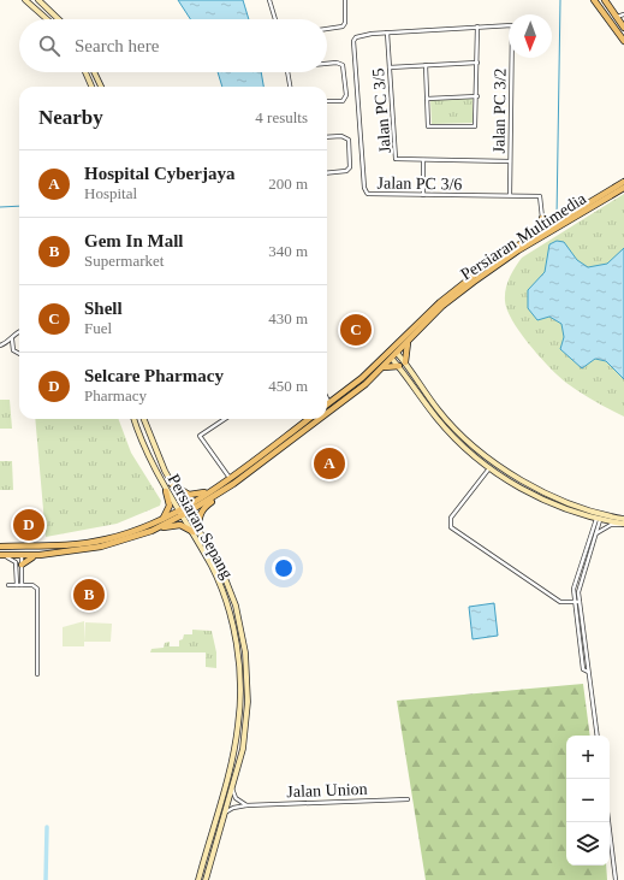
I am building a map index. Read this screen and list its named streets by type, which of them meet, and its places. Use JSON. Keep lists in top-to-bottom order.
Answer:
{
  "streets": {
    "main road": ["Persiaran Multimedia"],
    "street": [
      "Jalan PC 3/5",
      "Jalan PC 3/2",
      "Jalan PC 3/6",
      "Persiaran Sepang",
      "Jalan Union"
    ]
  },
  "crossings": [
    ["Jalan PC 3/5", "Jalan PC 3/2"],
    ["Jalan PC 3/5", "Jalan PC 3/6"],
    ["Jalan PC 3/2", "Jalan PC 3/6"],
    ["Jalan PC 3/6", "Persiaran Multimedia"],
    ["Persiaran Multimedia", "Persiaran Sepang"],
    ["Persiaran Sepang", "Jalan Union"]
  ],
  "north": "bottom",
  "page": {
    "search": "Search here",
    "heading": ["Nearby", "4 results"],
    "list": [
      {
        "mark": "A",
        "name": "Hospital Cyberjaya",
        "note": "Hospital",
        "value": "200 m"
      },
      {
        "mark": "B",
        "name": "Gem In Mall",
        "note": "Supermarket",
        "value": "340 m"
      },
      {
        "mark": "C",
        "name": "Shell",
        "note": "Fuel",
        "value": "430 m"
      },
      {
        "mark": "D",
        "name": "Selcare Pharmacy",
        "note": "Pharmacy",
        "value": "450 m"
      }
    ],
    "pins": [
      "C",
      "A",
      "D",
      "B"
    ],
    "map_buttons": ["+", "−"]
  }
}
